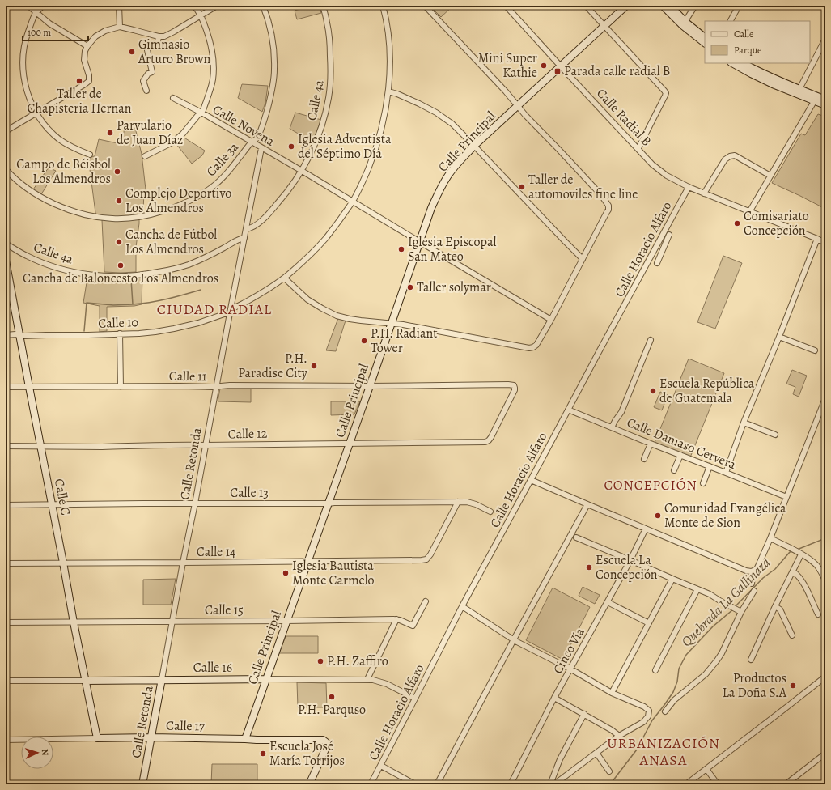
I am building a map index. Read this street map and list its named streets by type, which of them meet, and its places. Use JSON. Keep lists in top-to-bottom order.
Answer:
{
  "streets": {
    "street": [
      "Calle 4a",
      "Calle Radial B",
      "Calle Novena",
      "Calle Principal",
      "Calle 3a",
      "Calle Horacio Alfaro",
      "Calle 10",
      "Calle 11",
      "Calle 12",
      "Calle Damaso Cervera",
      "Calle Retonda",
      "Calle 13",
      "Calle C",
      "Calle 14",
      "Calle 15",
      "Cinco Vía",
      "Calle 16",
      "Calle 17"
    ]
  },
  "crossings": [
    ["Calle 4a", "Calle Novena"],
    ["Calle 4a", "Calle Retonda"],
    ["Calle Radial B", "Calle Principal"],
    ["Calle Radial B", "Calle Horacio Alfaro"],
    ["Calle Novena", "Calle Principal"],
    ["Calle Novena", "Calle 3a"],
    ["Calle Novena", "Calle 10"],
    ["Calle Novena", "Calle Retonda"],
    ["Calle Principal", "Calle 11"],
    ["Calle Principal", "Calle 12"],
    ["Calle Principal", "Calle 13"],
    ["Calle Principal", "Calle 14"],
    ["Calle Principal", "Calle 15"],
    ["Calle Principal", "Calle 16"],
    ["Calle Principal", "Calle 17"],
    ["Calle Horacio Alfaro", "Calle Damaso Cervera"],
    ["Calle Horacio Alfaro", "Calle 16"],
    ["Calle 10", "Calle Retonda"],
    ["Calle 10", "Calle C"],
    ["Calle 11", "Calle 12"],
    ["Calle 11", "Calle Retonda"],
    ["Calle 11", "Calle C"],
    ["Calle 12", "Calle Retonda"],
    ["Calle 12", "Calle C"],
    ["Calle Retonda", "Calle 13"],
    ["Calle Retonda", "Calle 14"],
    ["Calle Retonda", "Calle 15"],
    ["Calle Retonda", "Calle 16"],
    ["Calle Retonda", "Calle 17"],
    ["Calle 13", "Calle C"],
    ["Calle 13", "Calle 14"],
    ["Calle C", "Calle 14"],
    ["Calle C", "Calle 15"],
    ["Calle C", "Calle 16"],
    ["Calle C", "Calle 17"]
  ],
  "districts": ["CIUDAD RADIAL", "CONCEPCIÓN", "URBANIZACIÓN ANASA"],
  "water": ["Quebrada La Gallinaza"],
  "places": {
    "other": [
      "Gimnasio Arturo Brown",
      "Mini Super Kathie",
      "Taller de Chapisteria Hernan",
      "Parvulario de Juan Díaz",
      "Iglesia Adventista del Séptimo Día",
      "Campo de Béisbol Los Almendros",
      "Taller de automoviles fine line",
      "Complejo Deportivo Los Almendros",
      "Comisariato Concepción",
      "Cancha de Fútbol Los Almendros",
      "Iglesia Episcopal San Mateo",
      "Cancha de Baloncesto Los Almendros",
      "Taller solymar",
      "P.H. Radiant Tower",
      "P.H. Paradise City",
      "Escuela República de Guatemala",
      "Comunidad Evangélica Monte de Sion",
      "Escuela La Concepción",
      "Iglesia Bautista Monte Carmelo",
      "P.H. Zaffiro",
      "Productos La Doña S.A",
      "P.H. Parquso",
      "Escuela José María Torrijos"
    ],
    "transit": ["Parada calle radial B"]
  },
  "legend": ["Calle", "Parque"],
  "scale_bar": "100 m",
  "north": "right"
}
